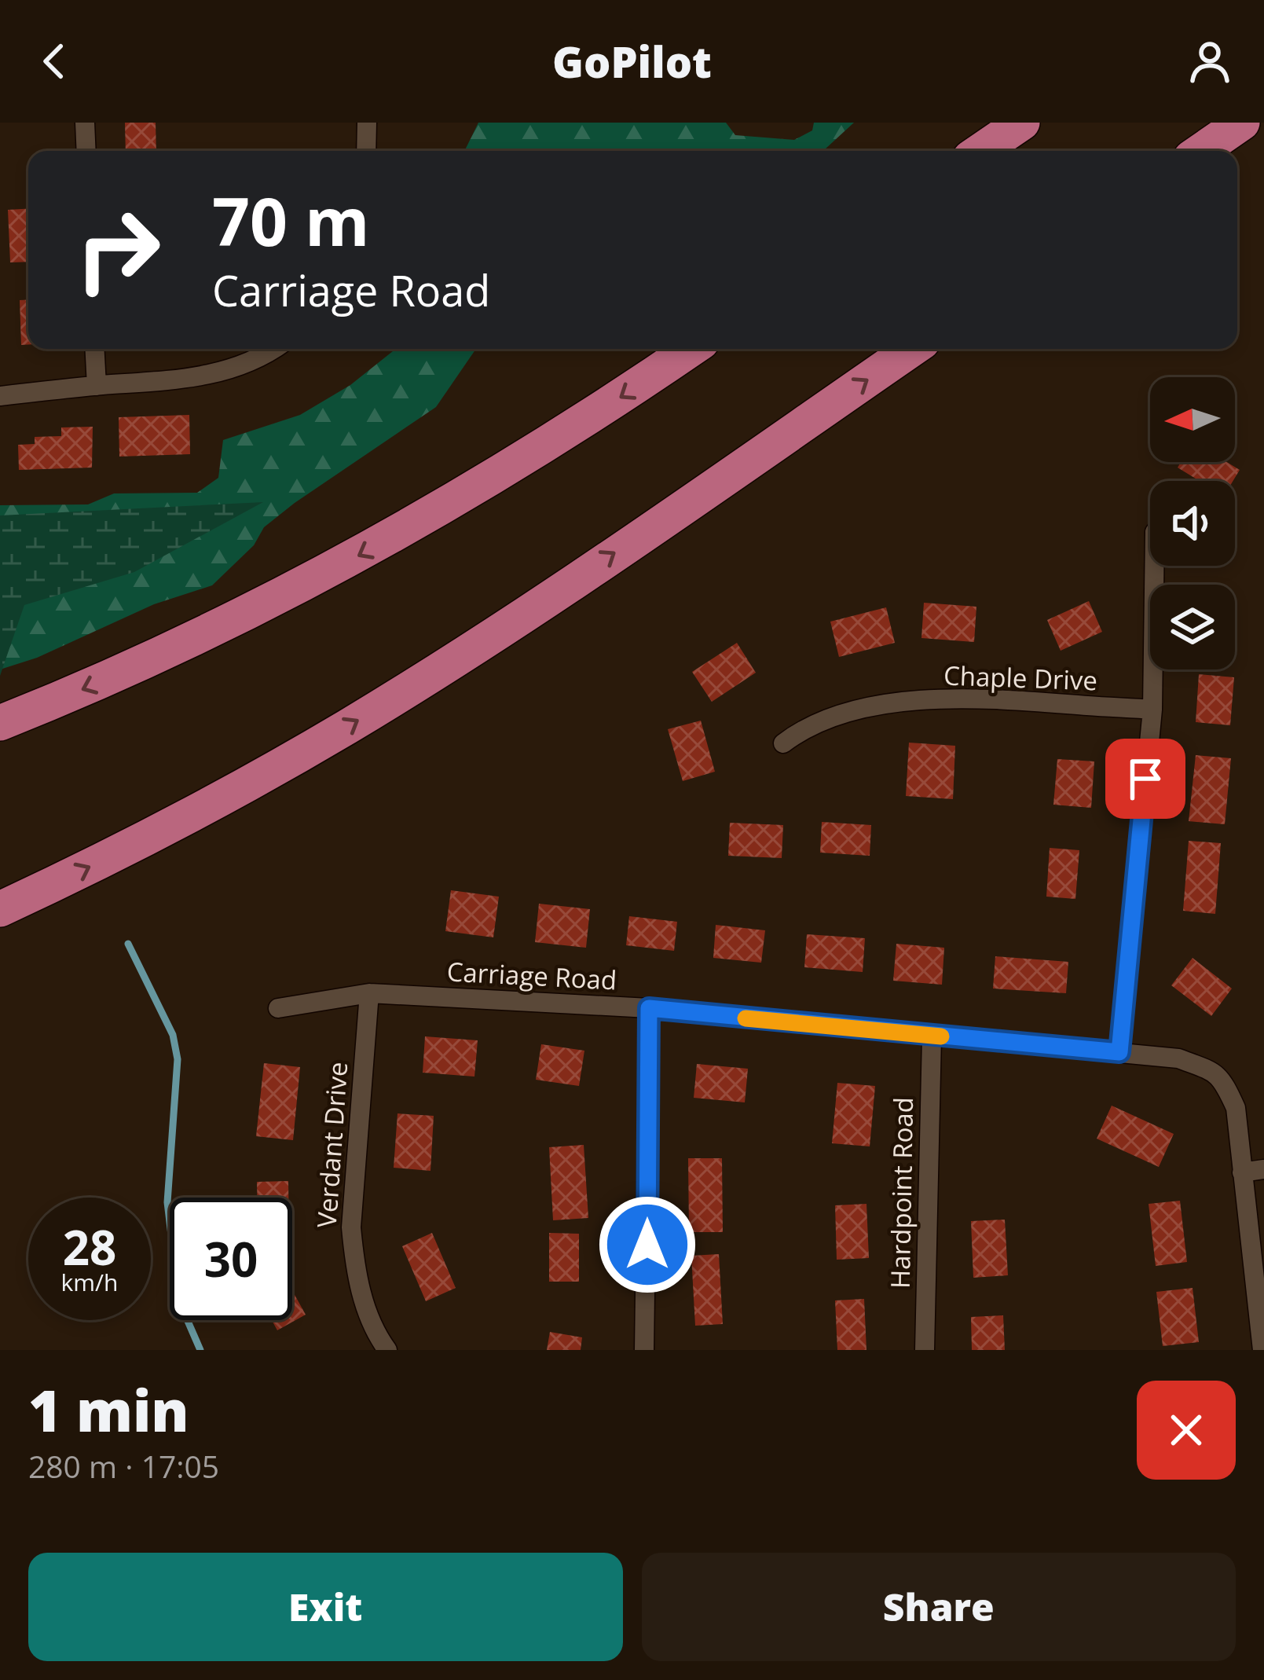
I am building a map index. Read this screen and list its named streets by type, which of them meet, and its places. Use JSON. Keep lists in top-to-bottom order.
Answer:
{
  "streets": {
    "street": [
      "Chaple Drive",
      "Carriage Road",
      "Verdant Drive",
      "Hardpoint Road"
    ]
  },
  "crossings": [
    ["Carriage Road", "Verdant Drive"],
    ["Carriage Road", "Hardpoint Road"]
  ],
  "north": "left",
  "page": {
    "header": "GoPilot",
    "turn": ["70 m", "Carriage Road"],
    "speed": "28 km/h",
    "limit": "30",
    "heading": ["1 min", "280 m · 17:05"],
    "buttons": ["Exit", "Share"]
  }
}
